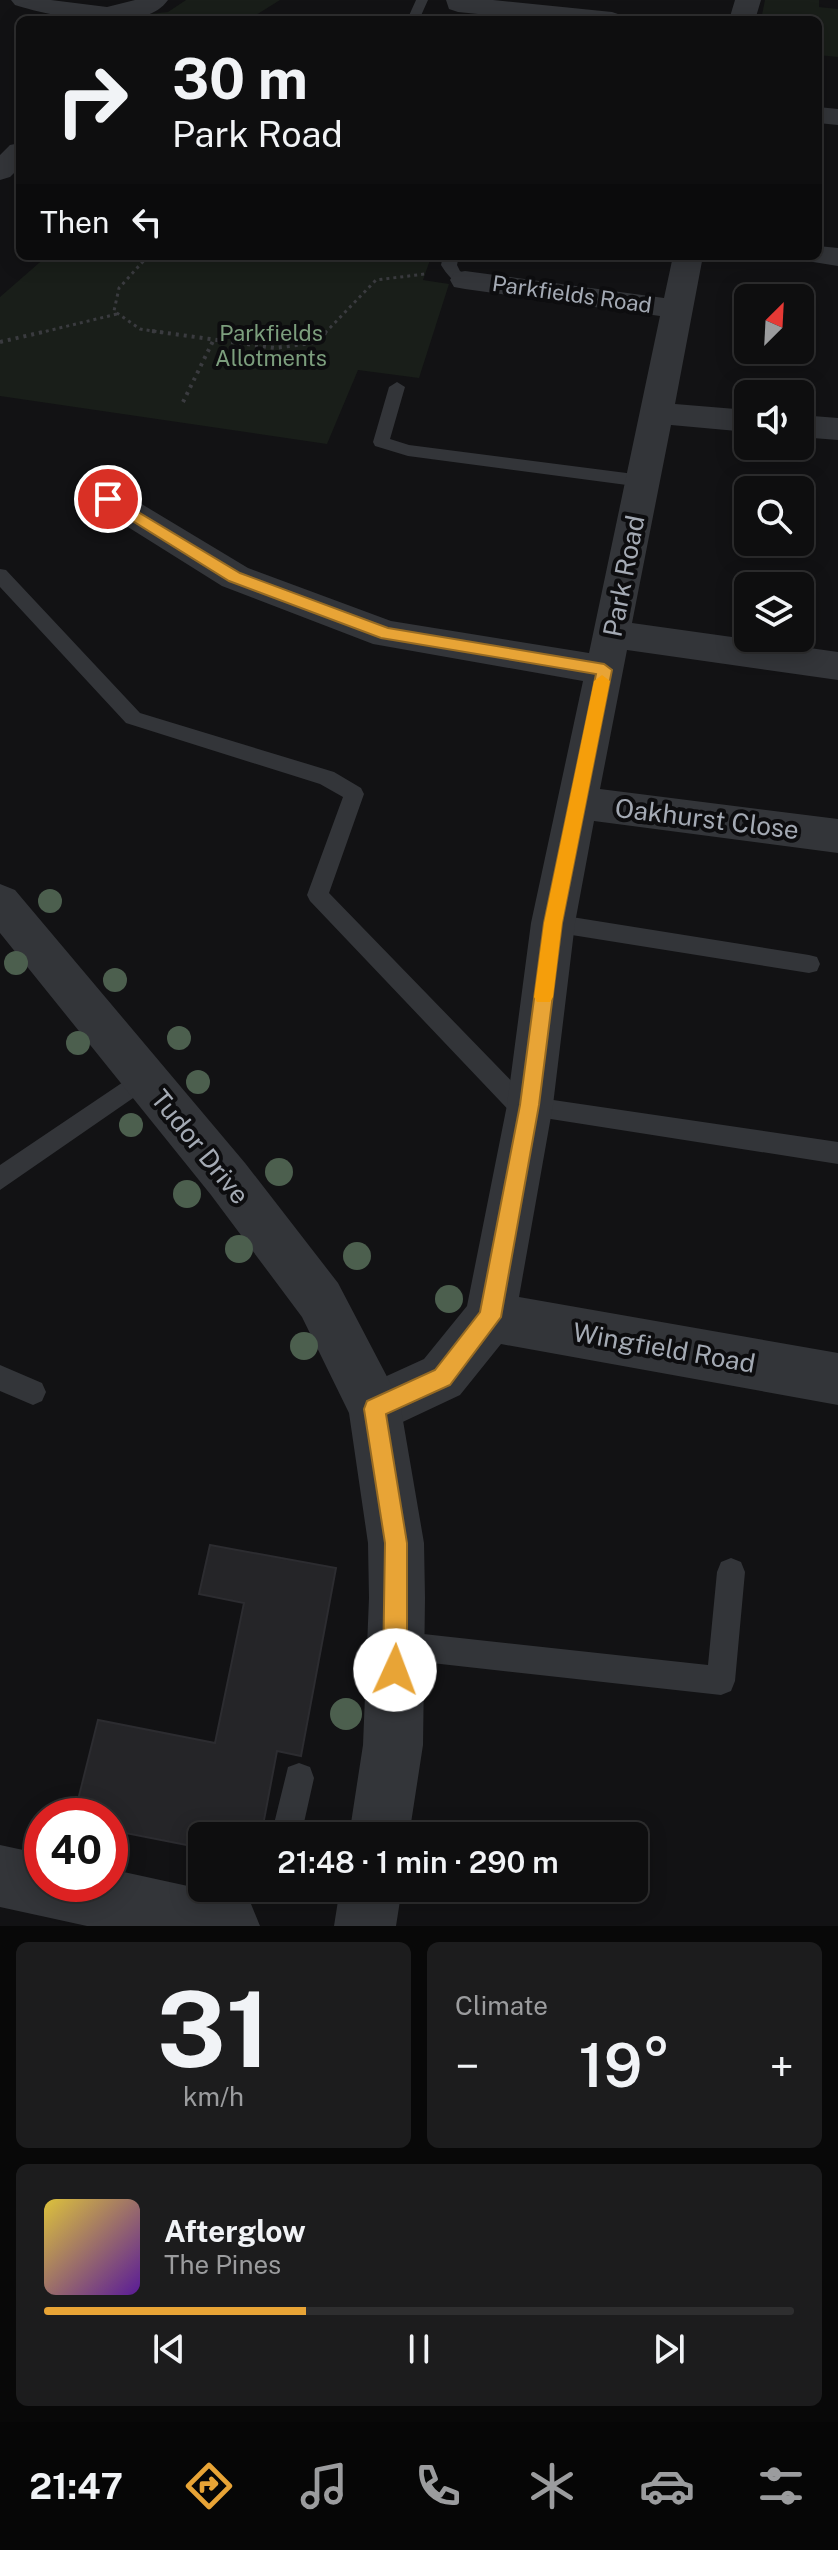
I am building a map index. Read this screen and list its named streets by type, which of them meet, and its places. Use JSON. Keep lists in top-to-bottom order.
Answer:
{
  "streets": {
    "street": [
      "Parkfields Road",
      "Park Road",
      "Oakhurst Close",
      "Tudor Drive",
      "Wingfield Road"
    ]
  },
  "crossings": [
    ["Parkfields Road", "Park Road"],
    ["Park Road", "Oakhurst Close"],
    ["Park Road", "Tudor Drive"],
    ["Park Road", "Wingfield Road"]
  ],
  "parks": ["Parkfields Allotments"],
  "north": "top right",
  "page": {
    "turn": ["30 m", "Park Road"],
    "then": "Then",
    "limit": "40",
    "trip": "21:48 · 1 min · 290 m",
    "tile": [
      ["31", "km/h"],
      "Climate"
    ],
    "heat": ["−", "19°", "+"],
    "song": ["Afterglow", "The Pines"],
    "tabs": "21:47"
  }
}
